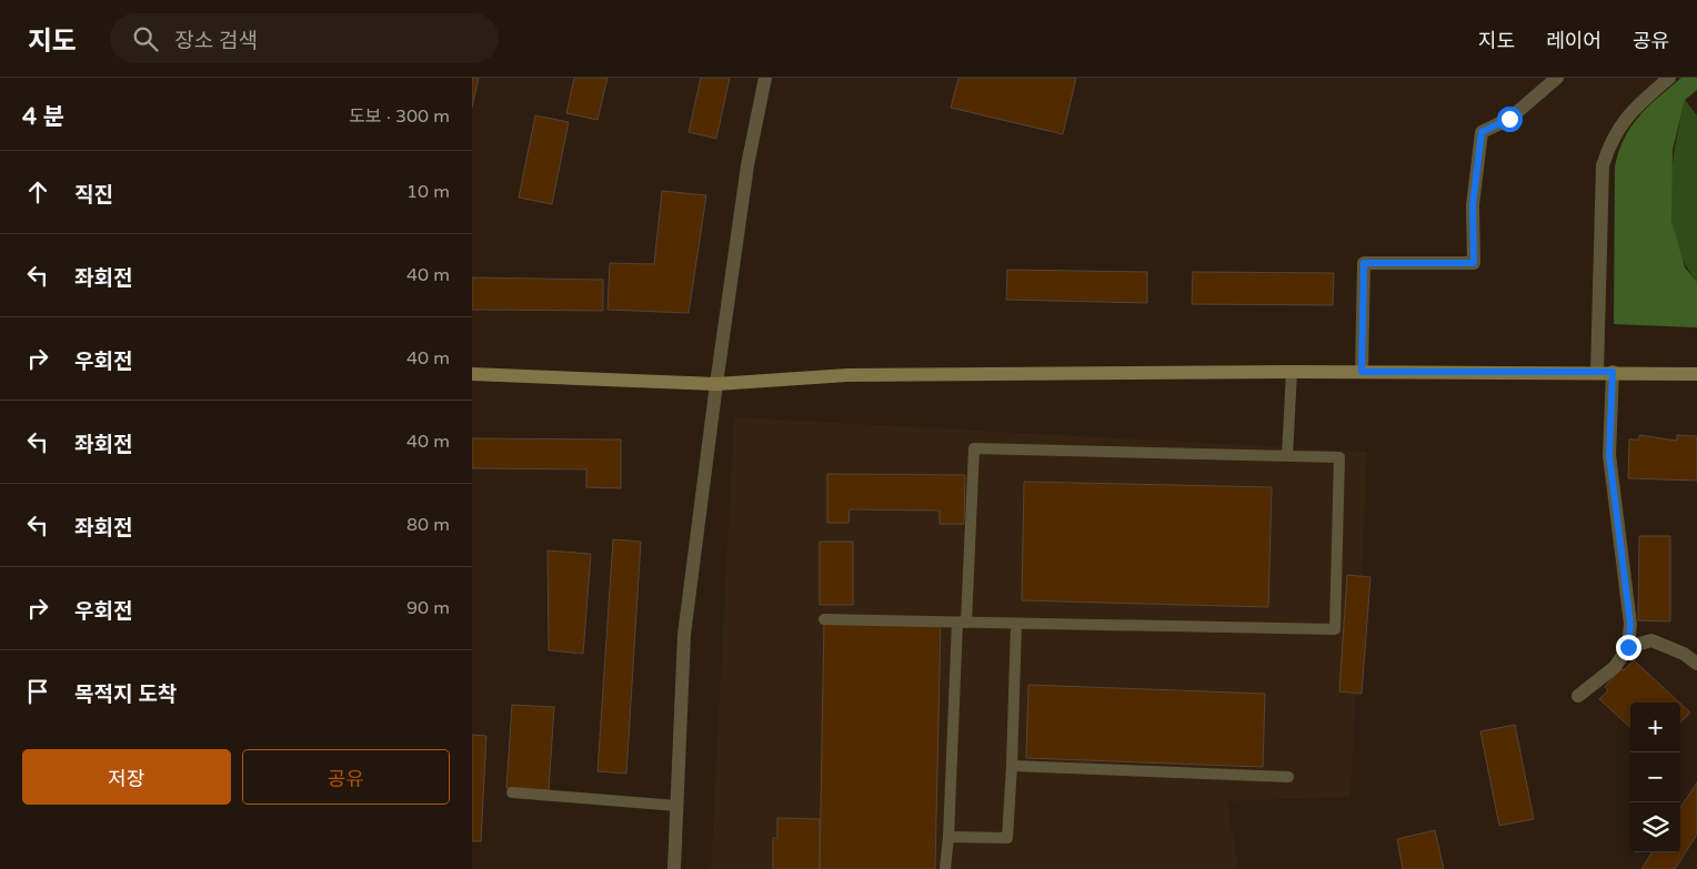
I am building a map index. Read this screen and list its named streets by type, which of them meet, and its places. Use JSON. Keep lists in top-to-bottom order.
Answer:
{
  "page": {
    "header": "지도",
    "search": "장소 검색",
    "nav": ["지도", "레이어", "공유"],
    "heading": ["4 분", "도보 · 300 m"],
    "list": [
      ["직진", "10 m"],
      ["좌회전", "40 m"],
      ["우회전", "40 m"],
      ["좌회전", "40 m"],
      ["좌회전", "80 m"],
      ["우회전", "90 m"],
      "목적지 도착"
    ],
    "map_buttons": ["+", "−"],
    "buttons": ["저장", "공유"]
  }
}
